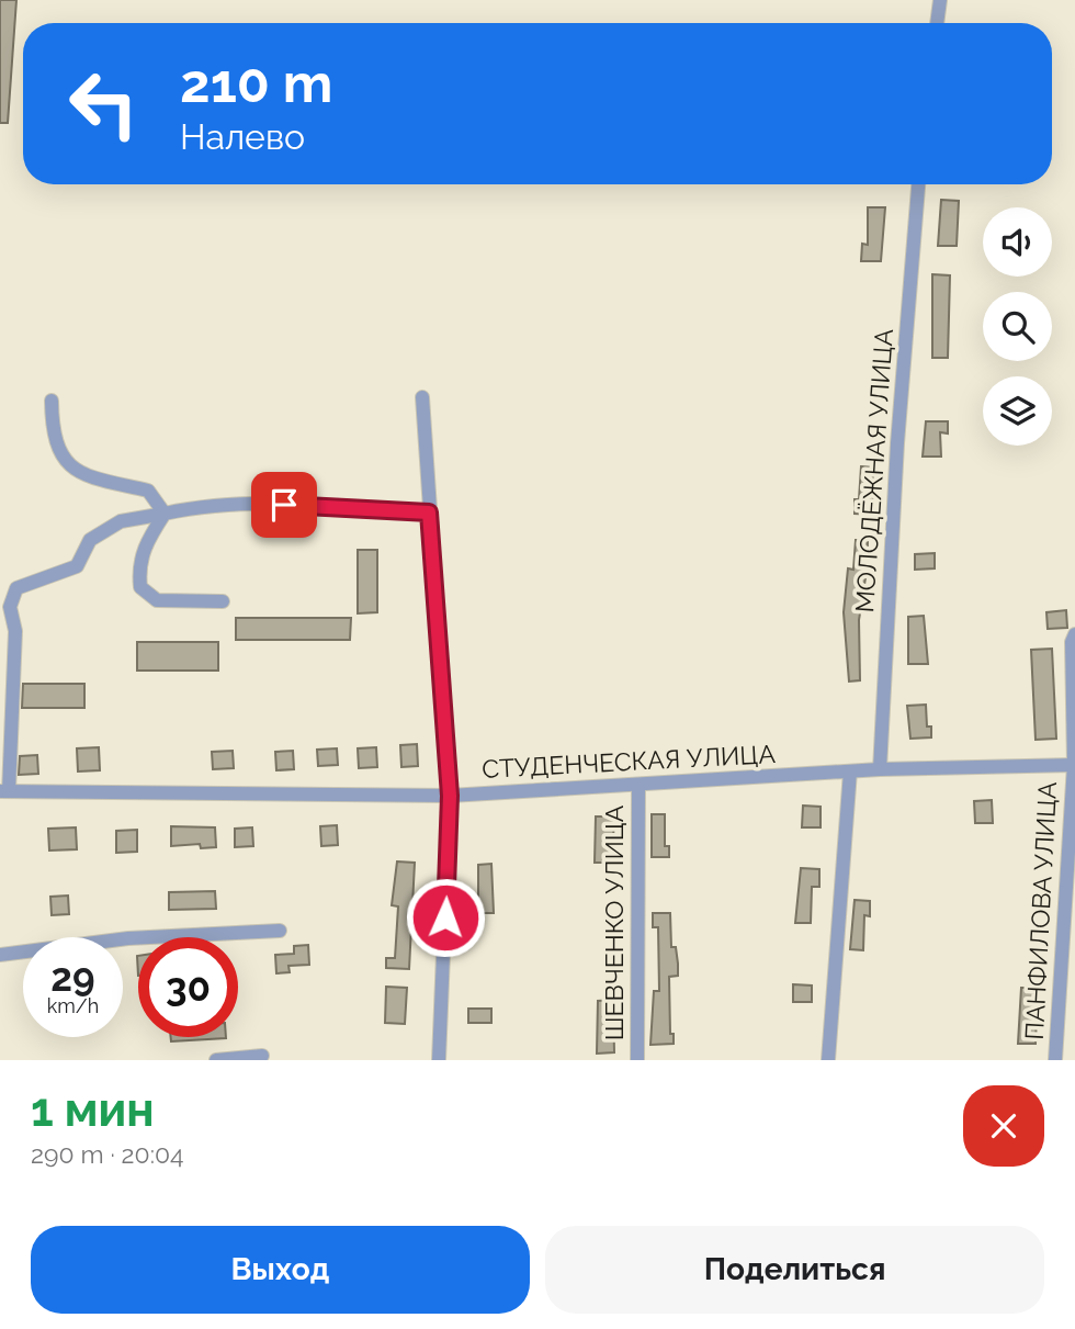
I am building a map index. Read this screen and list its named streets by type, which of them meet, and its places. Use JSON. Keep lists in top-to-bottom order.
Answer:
{
  "streets": {
    "street": [
      "МОЛОДЁЖНАЯ УЛИЦА",
      "СТУДЕНЧЕСКАЯ УЛИЦА",
      "ПАНФИЛОВА УЛИЦА",
      "ШЕВЧЕНКО УЛИЦА"
    ]
  },
  "crossings": [
    ["МОЛОДЁЖНАЯ УЛИЦА", "СТУДЕНЧЕСКАЯ УЛИЦА"],
    ["СТУДЕНЧЕСКАЯ УЛИЦА", "ПАНФИЛОВА УЛИЦА"],
    ["СТУДЕНЧЕСКАЯ УЛИЦА", "ШЕВЧЕНКО УЛИЦА"]
  ],
  "page": {
    "turn": ["210 m", "Налево"],
    "speed": "29 km/h",
    "limit": "30",
    "heading": ["1 мин", "290 m · 20:04"],
    "buttons": ["Выход", "Поделиться"]
  }
}
